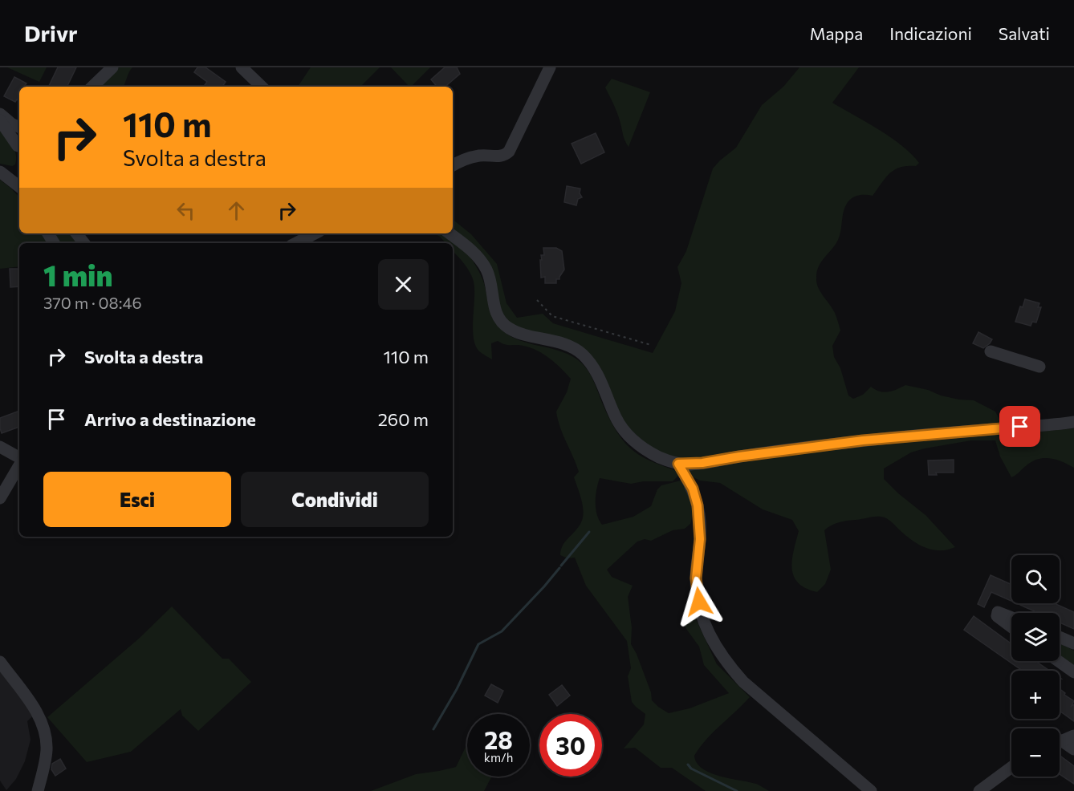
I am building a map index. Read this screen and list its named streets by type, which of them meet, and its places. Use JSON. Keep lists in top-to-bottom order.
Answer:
{
  "page": {
    "header": "Drivr",
    "nav": ["Mappa", "Indicazioni", "Salvati"],
    "turn": ["110 m", "Svolta a destra"],
    "heading": ["1 min", "370 m · 08:46"],
    "list": [
      {
        "name": "Svolta a destra",
        "value": "110 m"
      },
      {
        "name": "Arrivo a destinazione",
        "value": "260 m"
      }
    ],
    "buttons": ["Esci", "Condividi"],
    "map_buttons": ["+", "−"],
    "speed": "28 km/h",
    "limit": "30"
  }
}
